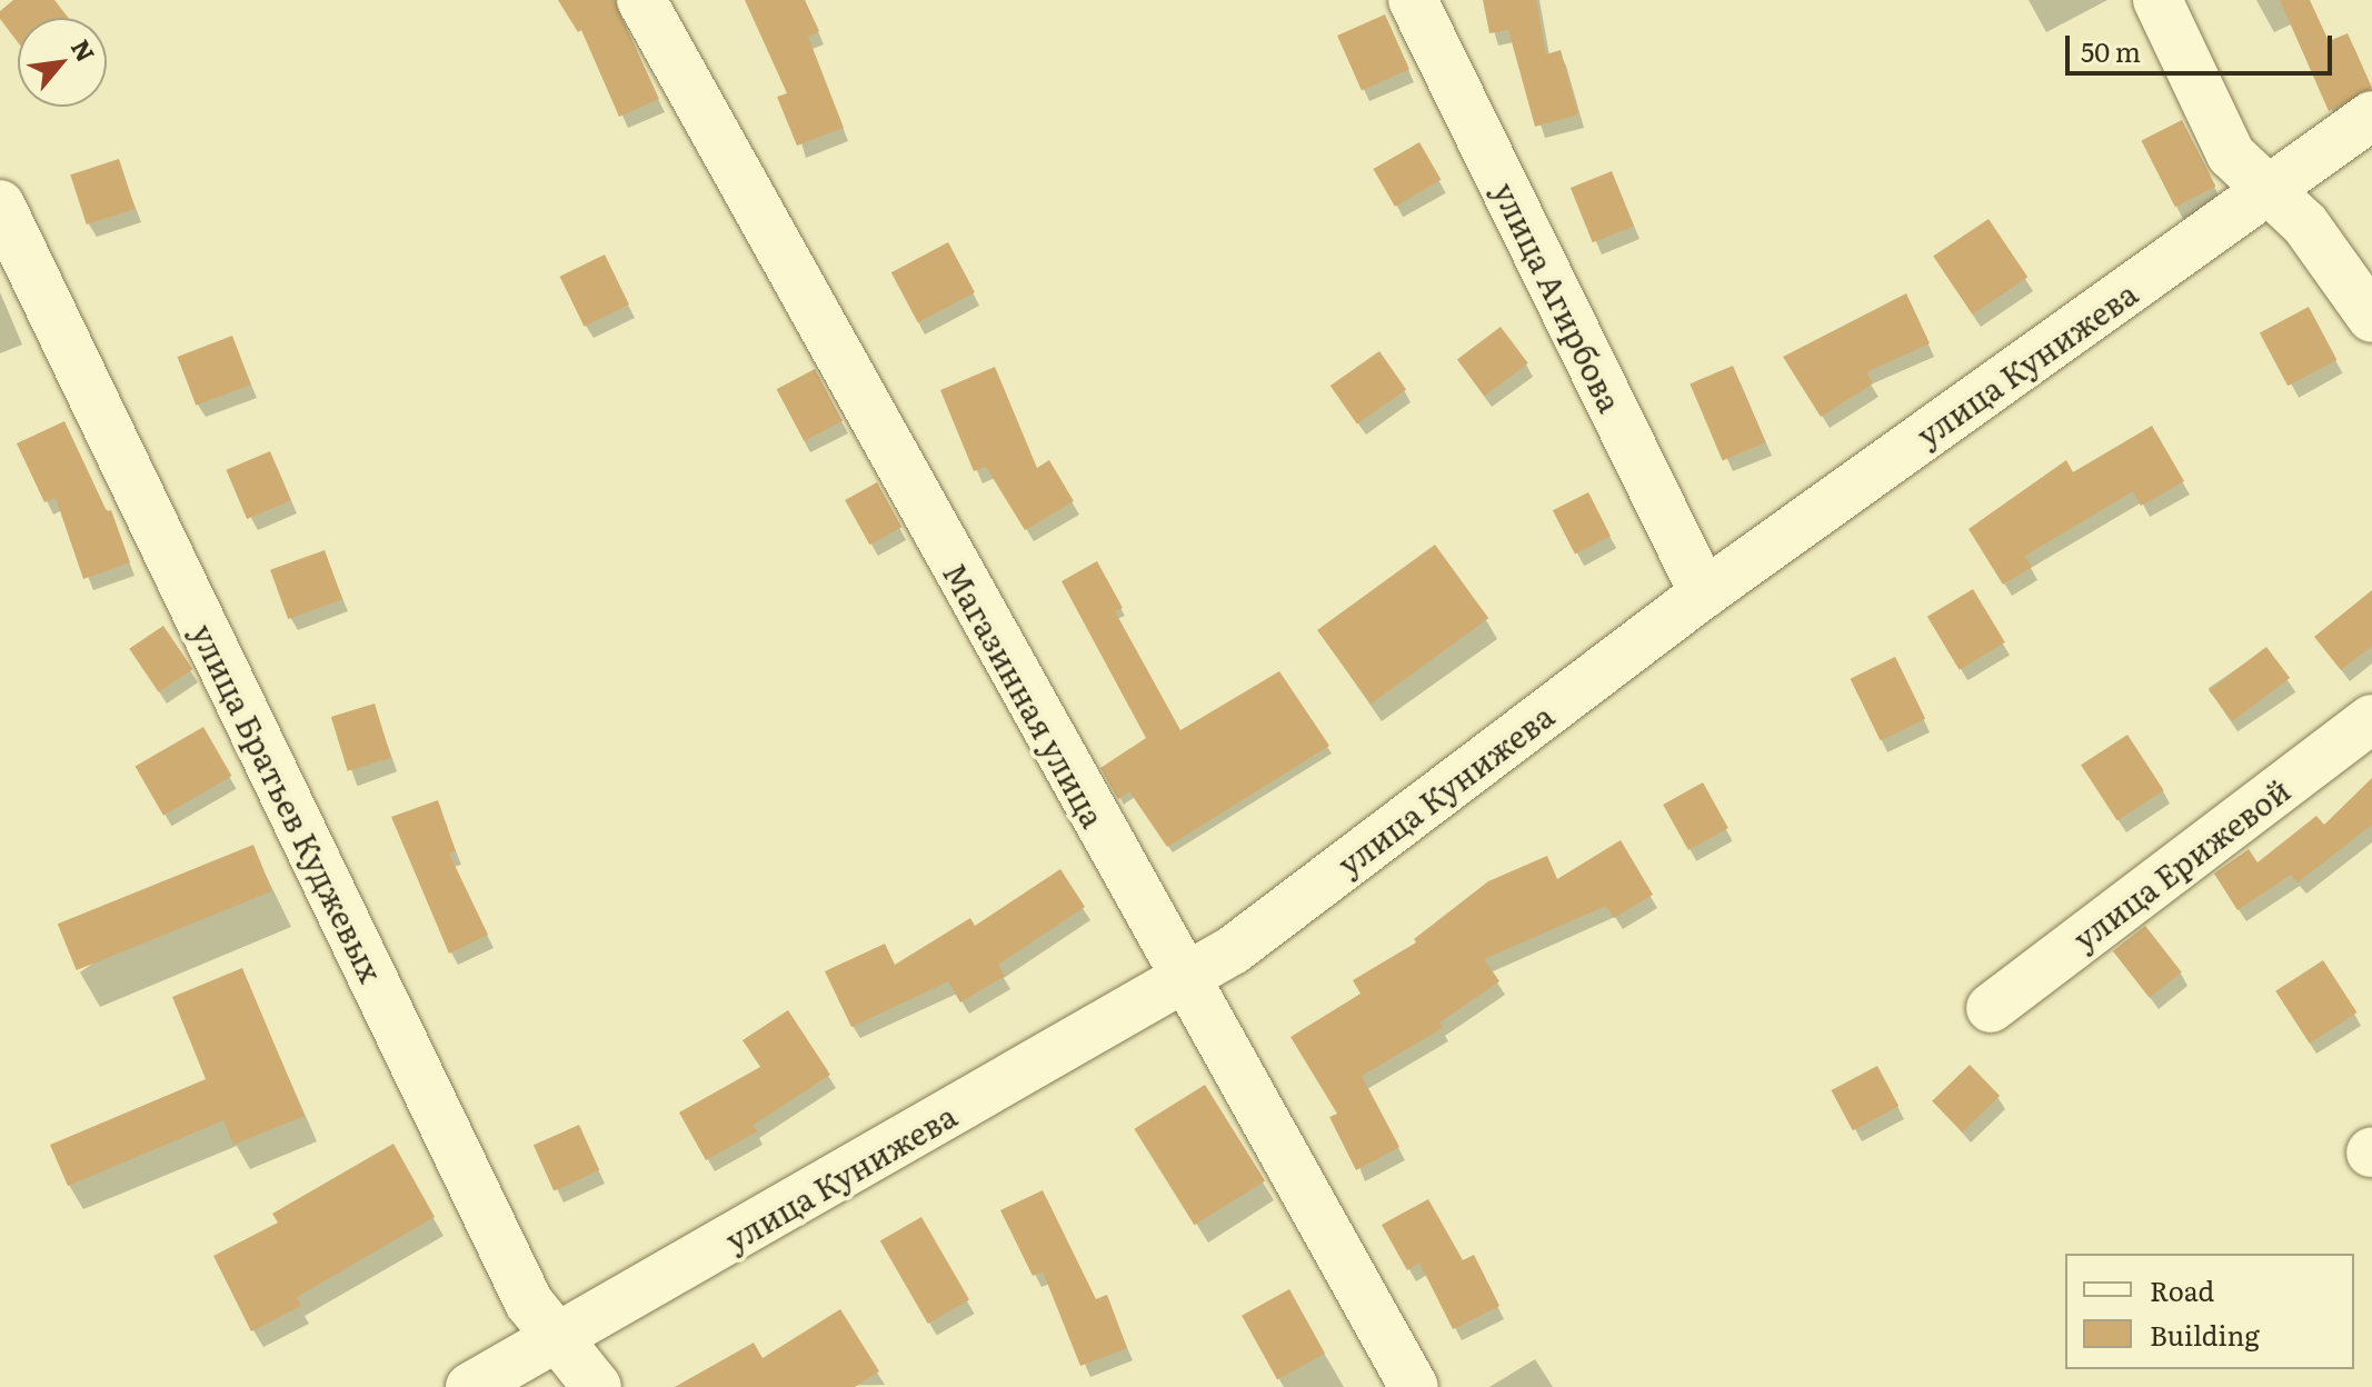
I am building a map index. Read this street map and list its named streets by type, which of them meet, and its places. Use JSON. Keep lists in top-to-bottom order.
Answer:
{
  "streets": {
    "street": [
      "улица Агирбова",
      "улица Кунижева",
      "Магазинная улица",
      "улица Братьев Куджевых",
      "улица Ерижевой"
    ]
  },
  "crossings": [
    ["улица Агирбова", "улица Кунижева"],
    ["улица Кунижева", "Магазинная улица"],
    ["улица Кунижева", "улица Братьев Куджевых"]
  ],
  "legend": ["Road", "Building"],
  "scale_bar": "50 m",
  "north": "top right"
}
